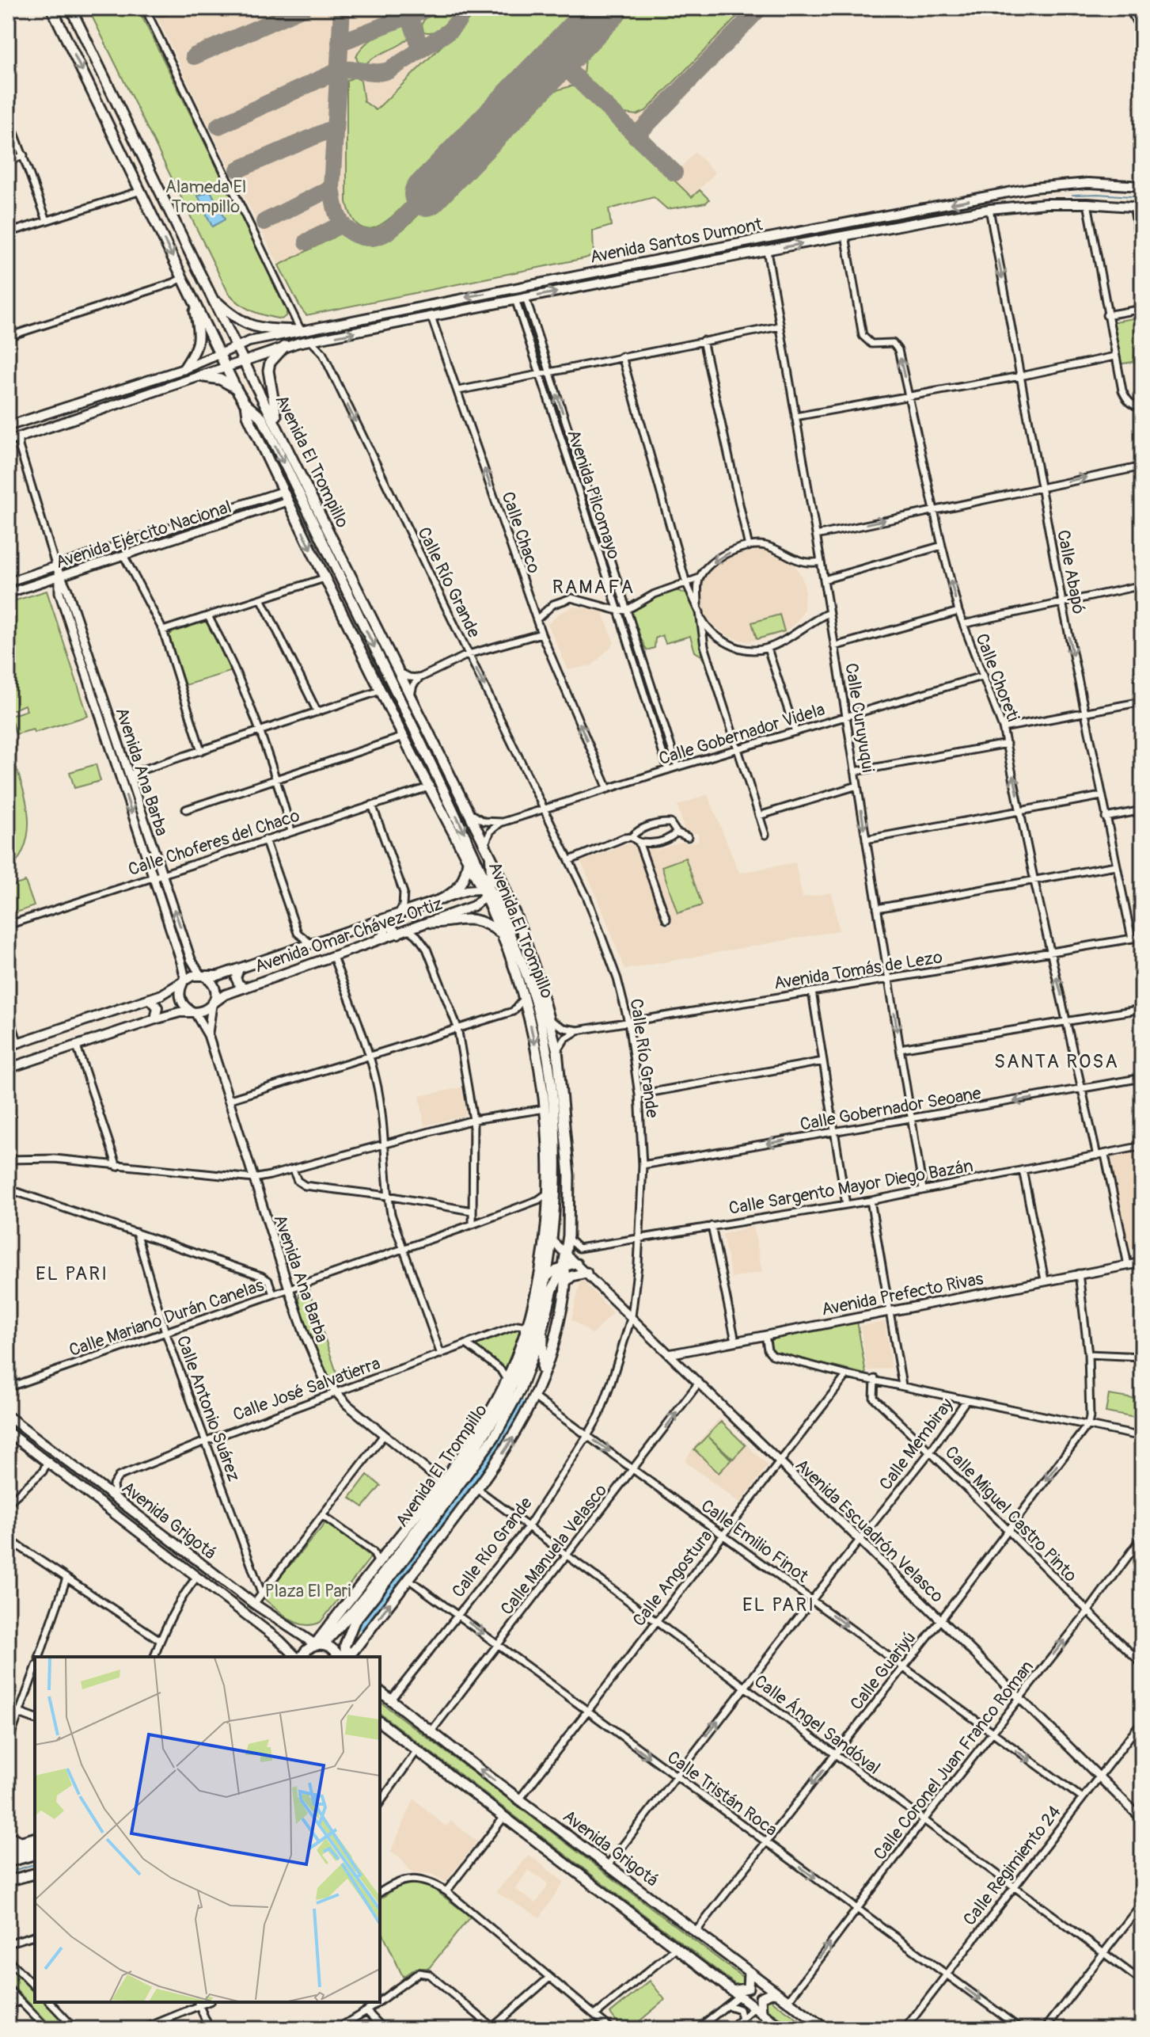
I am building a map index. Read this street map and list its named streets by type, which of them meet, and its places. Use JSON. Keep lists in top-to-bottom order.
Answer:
{
  "streets": {
    "main road": [
      "Avenida Santos Dumont",
      "Avenida El Trompillo",
      "Avenida Omar Chávez Ortiz",
      "Avenida Grigotá"
    ],
    "street": [
      "Avenida Pilcomayo",
      "Calle Chaco",
      "Avenida Ejército Nacional",
      "Calle Abapó",
      "Calle Río Grande",
      "Calle Choreti",
      "Calle Curuyuqui",
      "Calle Gobernador Videla",
      "Avenida Ana Barba",
      "Calle Choferes del Chaco",
      "Avenida Tomás de Lezo",
      "Calle Gobernador Seoane",
      "Calle Sargento Mayor Diego Bazán",
      "Avenida Prefecto Rivas",
      "Calle Mariano Durán Canelas",
      "Calle José Salvatierra",
      "Calle Antonio Suárez",
      "Calle Membiray",
      "Calle Miguel Castro Pinto",
      "Avenida Escuadrón Velasco",
      "Calle Emilio Finot",
      "Calle Manuela Velasco",
      "Calle Angostura",
      "Calle Guariyú",
      "Calle Ángel Sandóval",
      "Calle Coronel Juan Franco Roman",
      "Calle Tristán Roca",
      "Calle Regimiento 24"
    ]
  },
  "crossings": [
    ["Avenida Santos Dumont", "Avenida El Trompillo"],
    ["Avenida Santos Dumont", "Avenida Pilcomayo"],
    ["Avenida Santos Dumont", "Calle Chaco"],
    ["Avenida Santos Dumont", "Calle Abapó"],
    ["Avenida Santos Dumont", "Calle Río Grande"],
    ["Avenida Santos Dumont", "Calle Choreti"],
    ["Avenida Santos Dumont", "Calle Curuyuqui"],
    ["Avenida Santos Dumont", "Avenida Ana Barba"],
    ["Avenida El Trompillo", "Avenida Ejército Nacional"],
    ["Avenida El Trompillo", "Avenida Ana Barba"],
    ["Avenida El Trompillo", "Calle Choferes del Chaco"],
    ["Avenida El Trompillo", "Avenida Omar Chávez Ortiz"],
    ["Avenida El Trompillo", "Avenida Tomás de Lezo"],
    ["Avenida El Trompillo", "Calle Sargento Mayor Diego Bazán"],
    ["Avenida El Trompillo", "Calle Mariano Durán Canelas"],
    ["Avenida El Trompillo", "Calle José Salvatierra"],
    ["Avenida El Trompillo", "Avenida Grigotá"],
    ["Avenida El Trompillo", "Avenida Escuadrón Velasco"],
    ["Avenida El Trompillo", "Calle Emilio Finot"],
    ["Avenida El Trompillo", "Calle Ángel Sandóval"],
    ["Avenida El Trompillo", "Calle Tristán Roca"],
    ["Avenida Pilcomayo", "Calle Gobernador Videla"],
    ["Calle Chaco", "Calle Gobernador Videla"],
    ["Avenida Ejército Nacional", "Avenida Ana Barba"],
    ["Calle Abapó", "Avenida Tomás de Lezo"],
    ["Calle Río Grande", "Calle Gobernador Videla"],
    ["Calle Río Grande", "Avenida Tomás de Lezo"],
    ["Calle Río Grande", "Calle Gobernador Seoane"],
    ["Calle Río Grande", "Calle Sargento Mayor Diego Bazán"],
    ["Calle Río Grande", "Avenida Grigotá"],
    ["Calle Río Grande", "Avenida Escuadrón Velasco"],
    ["Calle Río Grande", "Calle Emilio Finot"],
    ["Calle Río Grande", "Calle Ángel Sandóval"],
    ["Calle Río Grande", "Calle Tristán Roca"],
    ["Calle Choreti", "Calle Gobernador Videla"],
    ["Calle Choreti", "Avenida Tomás de Lezo"],
    ["Calle Choreti", "Calle Gobernador Seoane"],
    ["Calle Choreti", "Calle Sargento Mayor Diego Bazán"],
    ["Calle Curuyuqui", "Calle Gobernador Videla"],
    ["Calle Curuyuqui", "Avenida Tomás de Lezo"],
    ["Calle Curuyuqui", "Calle Gobernador Seoane"],
    ["Calle Curuyuqui", "Calle Sargento Mayor Diego Bazán"],
    ["Avenida Ana Barba", "Calle Choferes del Chaco"],
    ["Avenida Ana Barba", "Avenida Omar Chávez Ortiz"],
    ["Avenida Ana Barba", "Calle Mariano Durán Canelas"],
    ["Avenida Ana Barba", "Calle José Salvatierra"],
    ["Avenida Prefecto Rivas", "Avenida Escuadrón Velasco"],
    ["Calle Mariano Durán Canelas", "Calle Antonio Suárez"],
    ["Calle José Salvatierra", "Calle Antonio Suárez"],
    ["Calle José Salvatierra", "Avenida Grigotá"],
    ["Calle Membiray", "Calle Miguel Castro Pinto"],
    ["Calle Membiray", "Avenida Grigotá"],
    ["Calle Membiray", "Avenida Escuadrón Velasco"],
    ["Calle Membiray", "Calle Emilio Finot"],
    ["Calle Membiray", "Calle Ángel Sandóval"],
    ["Calle Membiray", "Calle Tristán Roca"],
    ["Calle Miguel Castro Pinto", "Calle Guariyú"],
    ["Calle Miguel Castro Pinto", "Calle Coronel Juan Franco Roman"],
    ["Avenida Grigotá", "Calle Manuela Velasco"],
    ["Avenida Grigotá", "Calle Angostura"],
    ["Avenida Grigotá", "Calle Guariyú"],
    ["Avenida Grigotá", "Calle Coronel Juan Franco Roman"],
    ["Avenida Escuadrón Velasco", "Calle Manuela Velasco"],
    ["Avenida Escuadrón Velasco", "Calle Angostura"],
    ["Avenida Escuadrón Velasco", "Calle Guariyú"],
    ["Avenida Escuadrón Velasco", "Calle Coronel Juan Franco Roman"],
    ["Avenida Escuadrón Velasco", "Calle Regimiento 24"],
    ["Calle Emilio Finot", "Calle Manuela Velasco"],
    ["Calle Emilio Finot", "Calle Angostura"],
    ["Calle Emilio Finot", "Calle Guariyú"],
    ["Calle Emilio Finot", "Calle Coronel Juan Franco Roman"],
    ["Calle Emilio Finot", "Calle Regimiento 24"],
    ["Calle Manuela Velasco", "Calle Ángel Sandóval"],
    ["Calle Manuela Velasco", "Calle Tristán Roca"],
    ["Calle Angostura", "Calle Ángel Sandóval"],
    ["Calle Angostura", "Calle Tristán Roca"],
    ["Calle Guariyú", "Calle Ángel Sandóval"],
    ["Calle Guariyú", "Calle Tristán Roca"],
    ["Calle Ángel Sandóval", "Calle Coronel Juan Franco Roman"],
    ["Calle Ángel Sandóval", "Calle Regimiento 24"],
    ["Calle Coronel Juan Franco Roman", "Calle Tristán Roca"],
    ["Calle Tristán Roca", "Calle Regimiento 24"]
  ],
  "one_way": [
    "Calle Chaco",
    "Calle Abapó",
    "Calle Choreti",
    "Calle Gobernador Seoane",
    "Calle Emilio Finot",
    "Calle Guariyú",
    "Calle Coronel Juan Franco Roman",
    "Calle Tristán Roca"
  ],
  "districts": [
    "RAMAFA",
    "SANTA ROSA",
    "EL PARI",
    "EL PARI"
  ],
  "parks": ["Alameda El Trompillo", "Plaza El Pari"]
}
